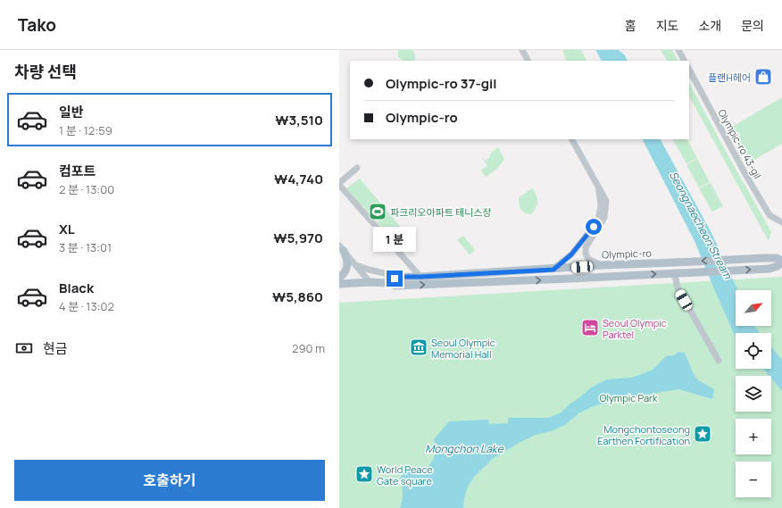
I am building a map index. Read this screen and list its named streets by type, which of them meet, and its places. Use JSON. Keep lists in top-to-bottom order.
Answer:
{
  "streets": {
    "main road": ["Olympic-ro"],
    "street": ["Olympic-ro 43-gil"]
  },
  "water": ["Seongnaecheon Stream", "Mongchon Lake"],
  "parks": ["Olympic Park"],
  "places": {
    "shop": ["플랜H헤어"],
    "sports": ["파크리오아파트 테니스장"],
    "hotel": ["Seoul Olympic Parktel"],
    "museum": ["Seoul Olympic Memorial Hall"],
    "place": ["Mongchontoseong Earthen Fortification", "World Peace Gate square"]
  },
  "north": "top right",
  "page": {
    "header": "Tako",
    "nav": [
      "홈",
      "지도",
      "소개",
      "문의"
    ],
    "heading": "차량 선택",
    "banner": ["Olympic-ro 37-gil", "Olympic-ro"],
    "list": [
      {
        "name": "일반",
        "note": "1 분 · 12:59",
        "value": "₩3,510"
      },
      {
        "name": "컴포트",
        "note": "2 분 · 13:00",
        "value": "₩4,740"
      },
      {
        "name": "XL",
        "note": "3 분 · 13:01",
        "value": "₩5,970"
      },
      {
        "name": "Black",
        "note": "4 분 · 13:02",
        "value": "₩5,860"
      }
    ],
    "bubble": "1 분",
    "map_buttons": ["+", "−"],
    "pay": ["현금", "290 m"],
    "buttons": "호출하기"
  }
}
